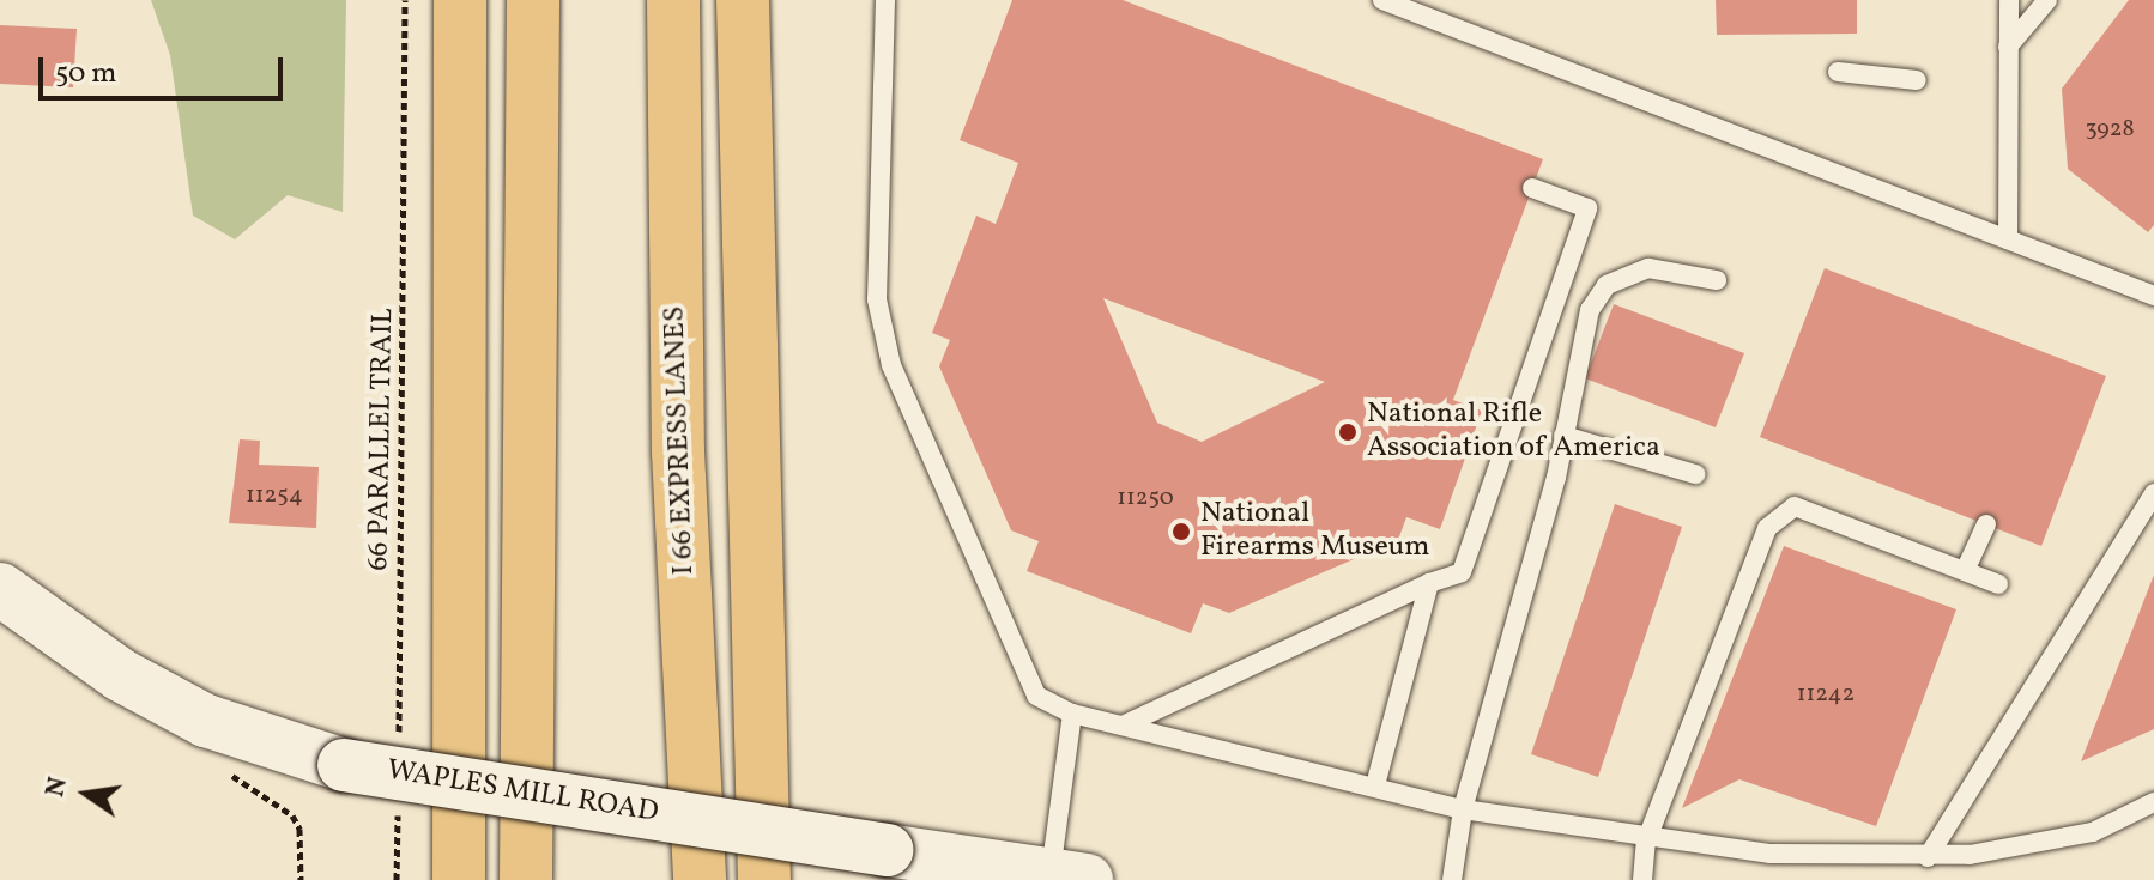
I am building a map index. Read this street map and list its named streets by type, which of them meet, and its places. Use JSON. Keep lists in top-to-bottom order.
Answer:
{
  "streets": {
    "highway": ["I 66 EXPRESS LANES"],
    "main road": ["WAPLES MILL ROAD"],
    "path": ["66 PARALLEL TRAIL"]
  },
  "places": ["National Rifle Association of America", "National Firearms Museum"],
  "house_numbers": [
    "3928",
    "11254",
    "11250",
    "11242"
  ],
  "scale_bar": "50 m",
  "north": "left"
}
